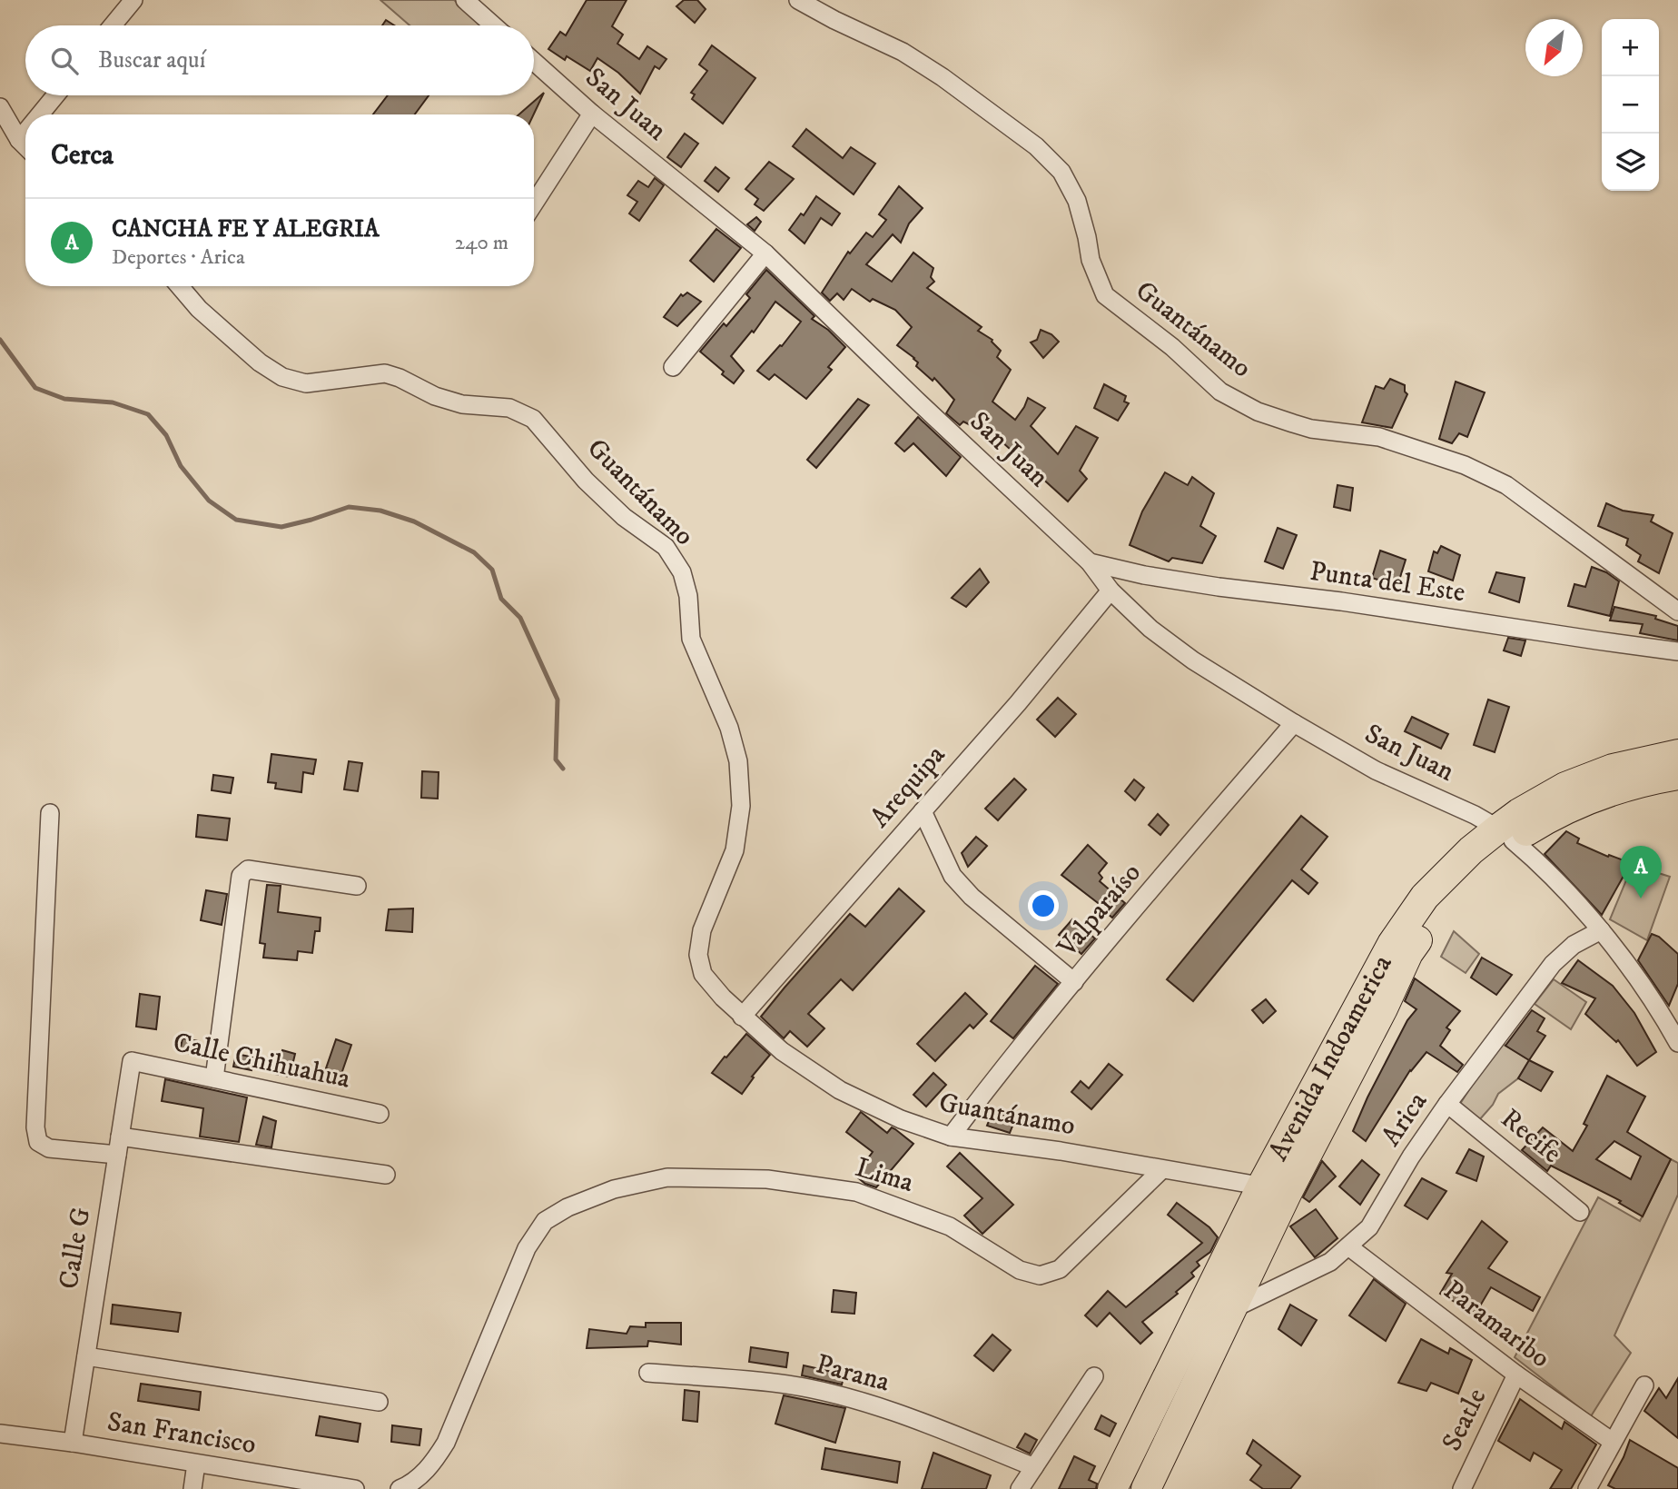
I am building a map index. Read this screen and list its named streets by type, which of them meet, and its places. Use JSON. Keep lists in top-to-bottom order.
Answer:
{
  "streets": {
    "main road": ["Avenida Indoamerica"],
    "street": [
      "San Juan",
      "Guantánamo",
      "Punta del Este",
      "Arequipa",
      "Valparaíso",
      "Calle Chihuahua",
      "Arica",
      "Recife",
      "Lima",
      "Calle G",
      "Paramaribo",
      "Parana",
      "Seatle",
      "San Francisco"
    ]
  },
  "crossings": [
    ["San Juan", "Punta del Este"],
    ["San Juan", "Arequipa"],
    ["San Juan", "Valparaíso"],
    ["San Juan", "Avenida Indoamerica"],
    ["San Juan", "Arica"],
    ["Guantánamo", "Arequipa"],
    ["Guantánamo", "Valparaíso"],
    ["Guantánamo", "Avenida Indoamerica"],
    ["Guantánamo", "Lima"],
    ["Avenida Indoamerica", "Arica"],
    ["Calle Chihuahua", "Calle G"],
    ["Arica", "Recife"],
    ["Arica", "Paramaribo"],
    ["Calle G", "San Francisco"],
    ["Paramaribo", "Seatle"]
  ],
  "north": "bottom left",
  "page": {
    "map_buttons": ["+", "−"],
    "search": "Buscar aquí",
    "heading": "Cerca",
    "list": [
      {
        "mark": "A",
        "name": "CANCHA FE Y ALEGRIA",
        "note": "Deportes · Arica",
        "value": "240 m"
      }
    ],
    "pins": "A"
  }
}
